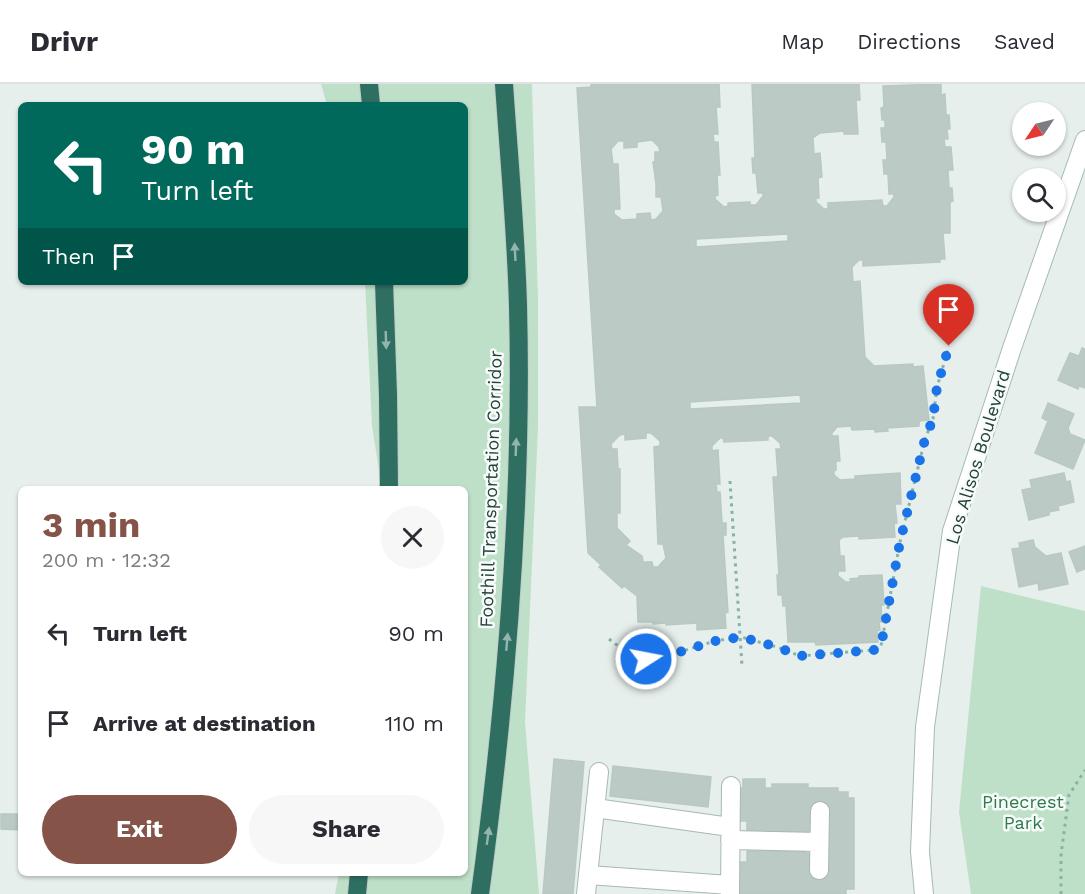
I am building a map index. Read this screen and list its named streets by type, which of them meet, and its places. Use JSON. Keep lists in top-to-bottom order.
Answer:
{
  "streets": {
    "highway": ["Foothill Transportation Corridor"],
    "main road": ["Los Alisos Boulevard"]
  },
  "one_way": ["Foothill Transportation Corridor"],
  "parks": ["Pinecrest Park"],
  "north": "bottom left",
  "page": {
    "header": "Drivr",
    "nav": ["Map", "Directions", "Saved"],
    "turn": ["90 m", "Turn left"],
    "then": "Then",
    "heading": ["3 min", "200 m · 12:32"],
    "list": [
      {
        "name": "Turn left",
        "value": "90 m"
      },
      {
        "name": "Arrive at destination",
        "value": "110 m"
      }
    ],
    "buttons": ["Exit", "Share"]
  }
}
